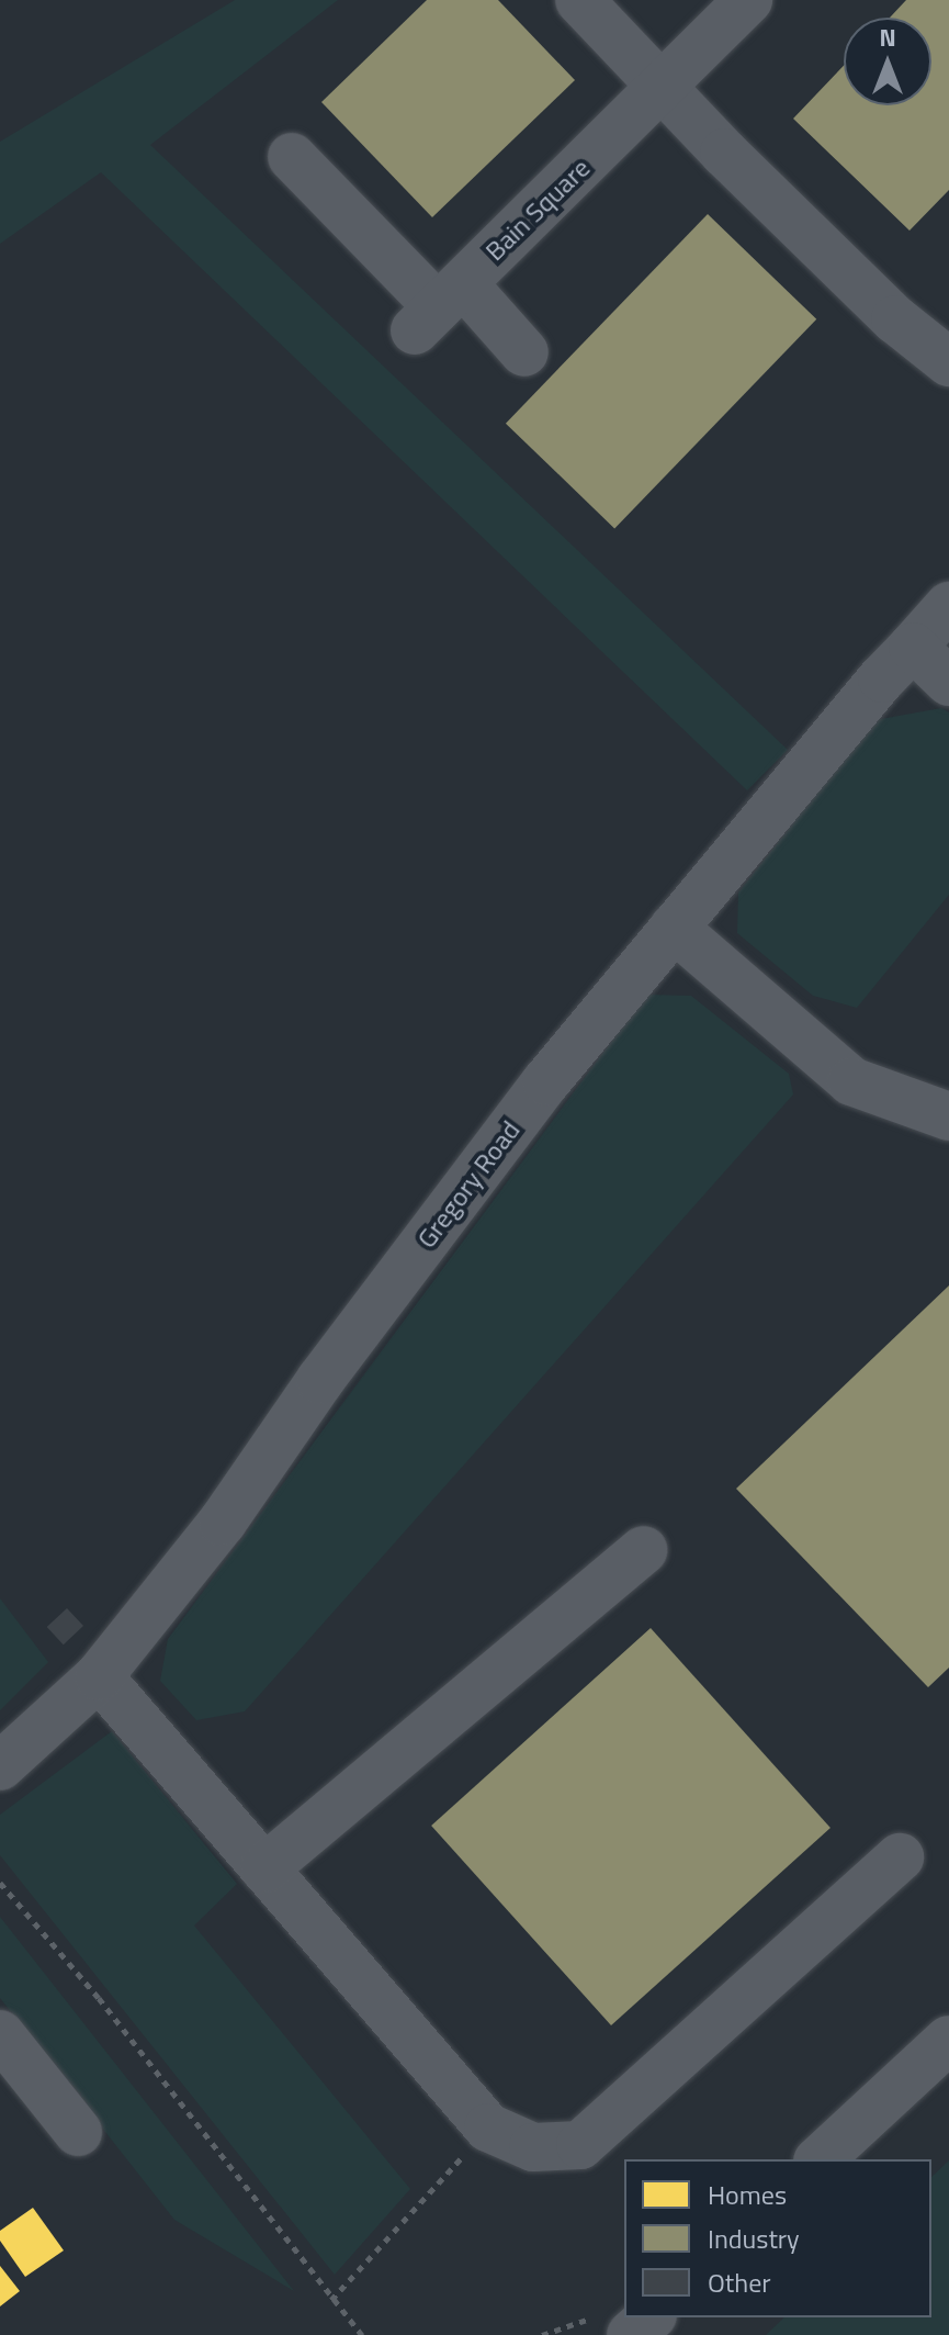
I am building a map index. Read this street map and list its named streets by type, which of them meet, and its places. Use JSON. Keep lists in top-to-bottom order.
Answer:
{
  "streets": {
    "street": ["Bain Square", "Gregory Road"]
  },
  "legend": ["Homes", "Industry", "Other"],
  "north": "top"
}
